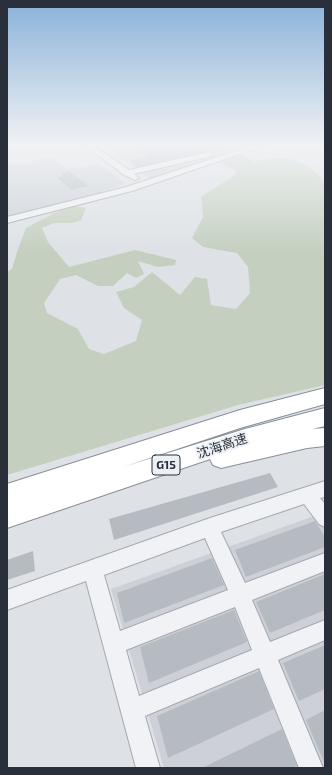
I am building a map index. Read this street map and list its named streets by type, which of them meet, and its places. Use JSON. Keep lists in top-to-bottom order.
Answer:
{
  "streets": {
    "highway": ["沈海高速", "G15"]
  }
}
